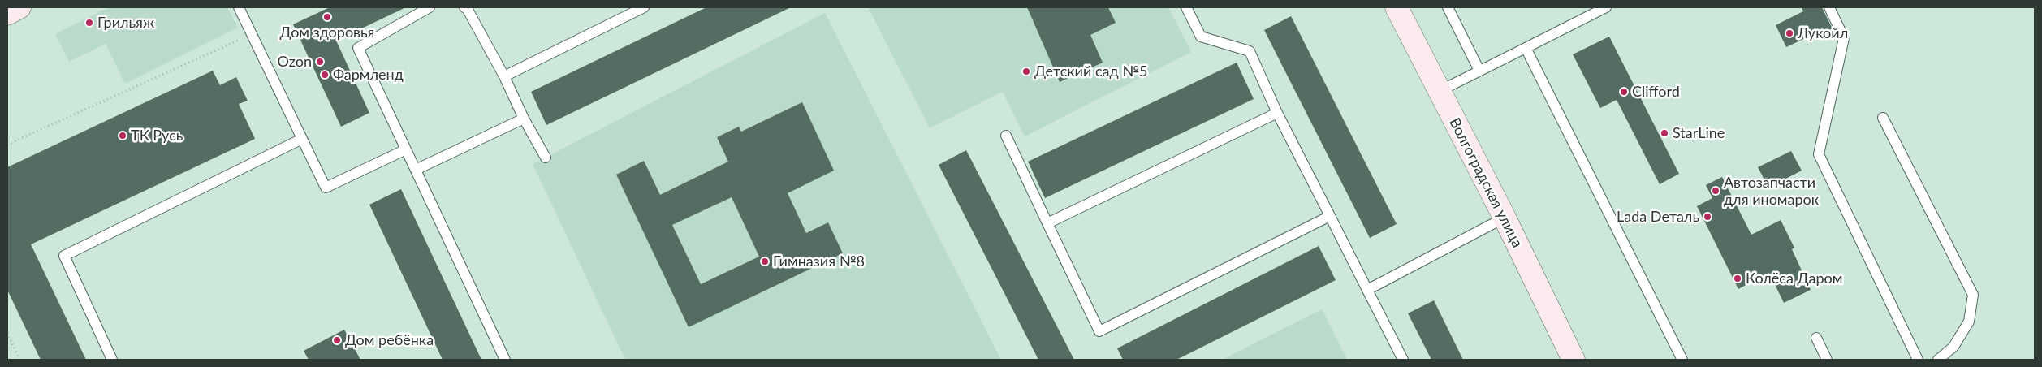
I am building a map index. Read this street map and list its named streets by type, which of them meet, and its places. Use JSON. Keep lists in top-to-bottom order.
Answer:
{
  "streets": {
    "main road": ["Волгоградская улица"]
  },
  "places": [
    "Дом здоровья",
    "Грильяж",
    "Лукойл",
    "Ozon",
    "Детский сад №5",
    "Фармленд",
    "Clifford",
    "StarLine",
    "ТК Русь",
    "Автозапчасти для иномарок",
    "Lada Dеталь",
    "Гимназия №8",
    "Колёса Даром",
    "Дом ребёнка"
  ]
}
